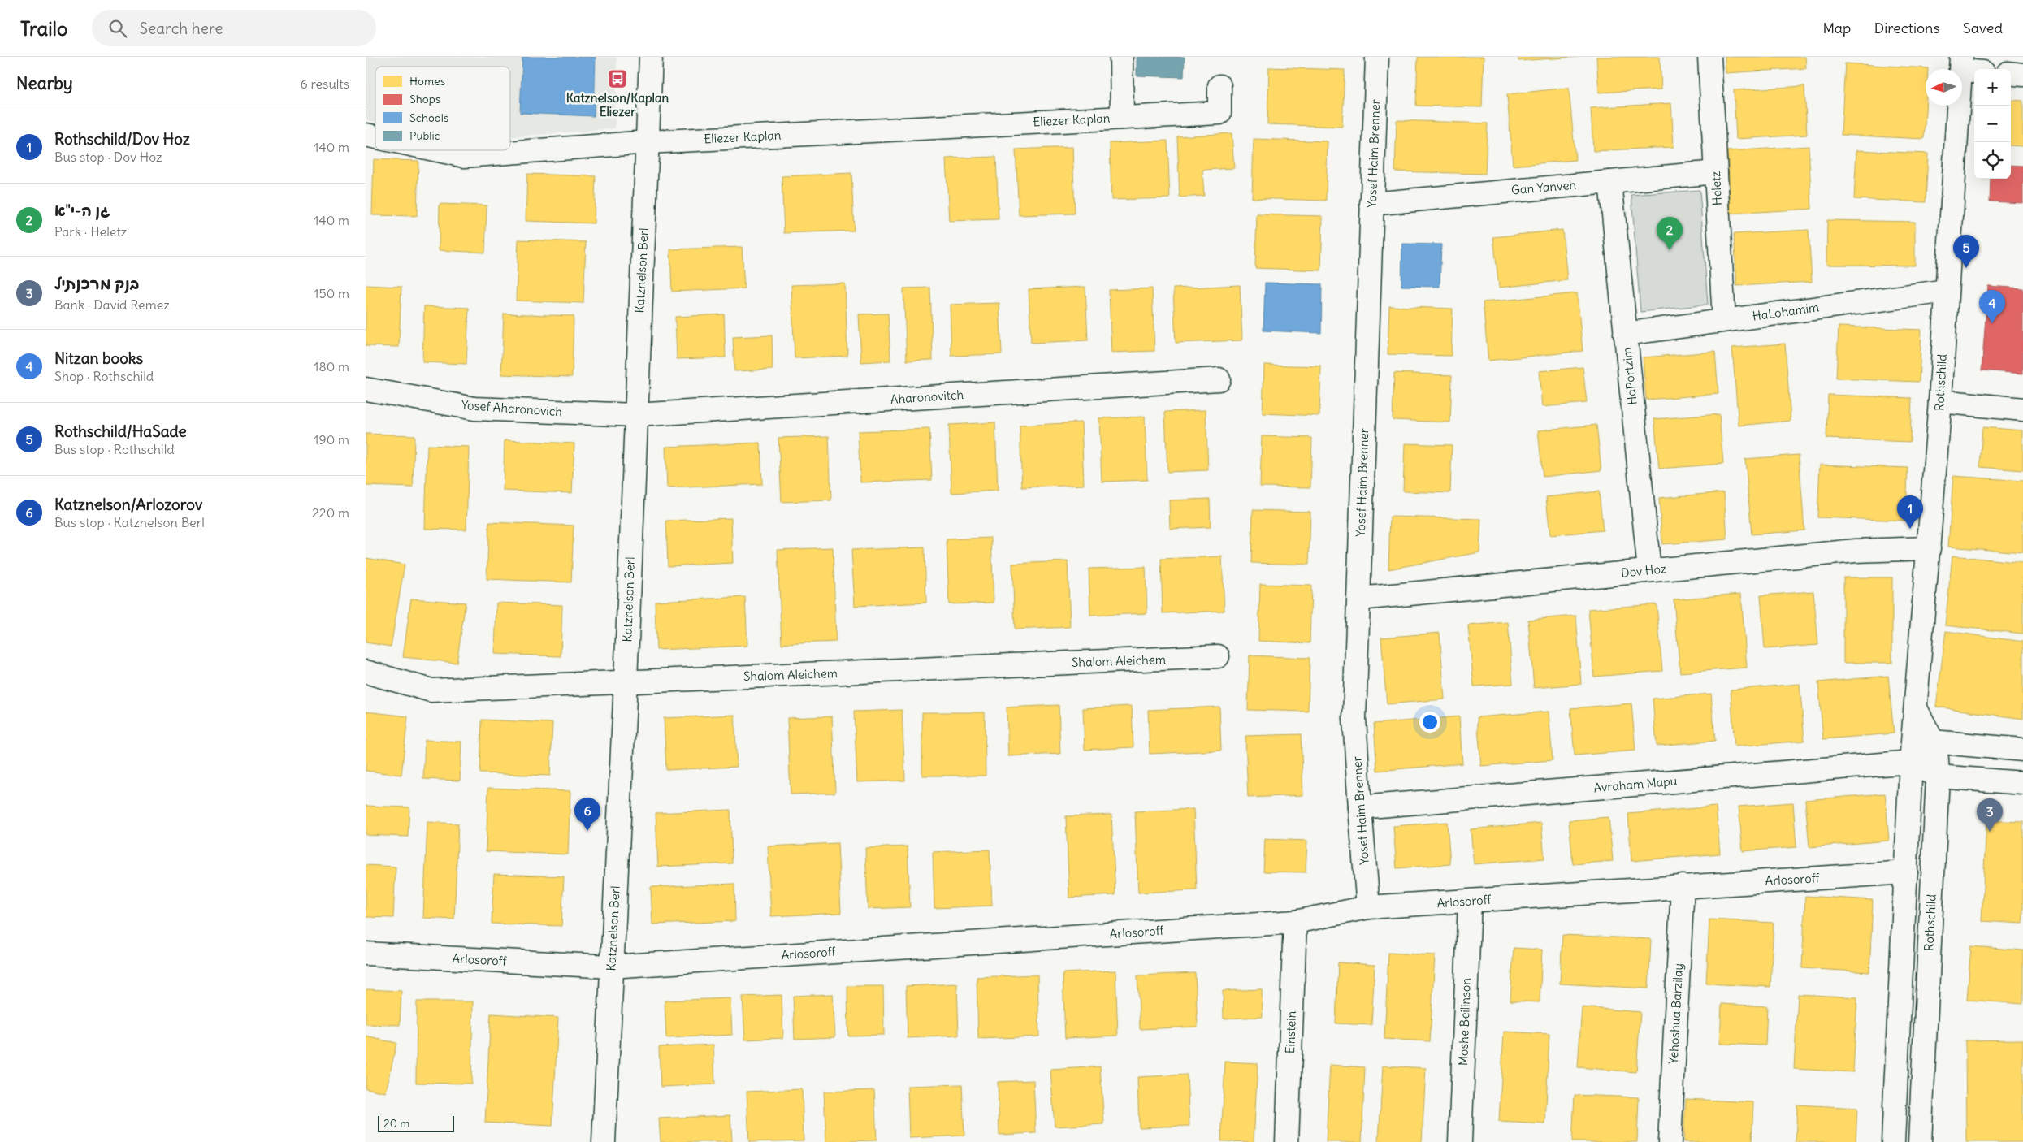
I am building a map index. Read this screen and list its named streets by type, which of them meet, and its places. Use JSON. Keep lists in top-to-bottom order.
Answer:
{
  "streets": {
    "street": [
      "Eliezer Kaplan",
      "Yosef Haim Brenner",
      "Gan Yanveh",
      "Heletz",
      "Katznelson Berl",
      "HaLohamim",
      "HaPortzim",
      "Rothschild",
      "Aharonovitch",
      "Yosef Aharonovich",
      "Dov Hoz",
      "Shalom Aleichem",
      "Avraham Mapu",
      "Arlosoroff",
      "Yehoshua Barzilay",
      "Moshe Beilinson",
      "Einstein"
    ]
  },
  "crossings": [
    ["Eliezer Kaplan", "Katznelson Berl"],
    ["Yosef Haim Brenner", "Gan Yanveh"],
    ["Yosef Haim Brenner", "Dov Hoz"],
    ["Yosef Haim Brenner", "Avraham Mapu"],
    ["Yosef Haim Brenner", "Arlosoroff"],
    ["Gan Yanveh", "Heletz"],
    ["Gan Yanveh", "HaPortzim"],
    ["Heletz", "HaLohamim"],
    ["Katznelson Berl", "Aharonovitch"],
    ["Katznelson Berl", "Yosef Aharonovich"],
    ["Katznelson Berl", "Shalom Aleichem"],
    ["Katznelson Berl", "Arlosoroff"],
    ["HaLohamim", "HaPortzim"],
    ["HaLohamim", "Rothschild"],
    ["HaPortzim", "Dov Hoz"],
    ["Rothschild", "Dov Hoz"],
    ["Rothschild", "Avraham Mapu"],
    ["Rothschild", "Arlosoroff"],
    ["Aharonovitch", "Yosef Aharonovich"],
    ["Arlosoroff", "Yehoshua Barzilay"],
    ["Arlosoroff", "Moshe Beilinson"],
    ["Arlosoroff", "Einstein"]
  ],
  "places": {
    "bus stop": ["Katznelson/Kaplan Eliezer"]
  },
  "legend": [
    "Homes",
    "Shops",
    "Schools",
    "Public"
  ],
  "scale_bar": "20 m",
  "north": "left",
  "page": {
    "header": "Trailo",
    "search": "Search here",
    "nav": ["Map", "Directions", "Saved"],
    "heading": ["Nearby", "6 results"],
    "map_buttons": ["+", "−"],
    "list": [
      {
        "mark": "1",
        "name": "Rothschild/Dov Hoz",
        "note": "Bus stop · Dov Hoz",
        "value": "140 m"
      },
      {
        "mark": "2",
        "name": "גן ה-י\"א",
        "note": "Park · Heletz",
        "value": "140 m"
      },
      {
        "mark": "3",
        "name": "בנק מרכנתיל",
        "note": "Bank · David Remez",
        "value": "150 m"
      },
      {
        "mark": "4",
        "name": "Nitzan books",
        "note": "Shop · Rothschild",
        "value": "180 m"
      },
      {
        "mark": "5",
        "name": "Rothschild/HaSade",
        "note": "Bus stop · Rothschild",
        "value": "190 m"
      },
      {
        "mark": "6",
        "name": "Katznelson/Arlozorov",
        "note": "Bus stop · Katznelson Berl",
        "value": "220 m"
      }
    ],
    "pins": [
      "2",
      "5",
      "4",
      "1",
      "6",
      "3"
    ],
    "scale": "20 m"
  }
}
